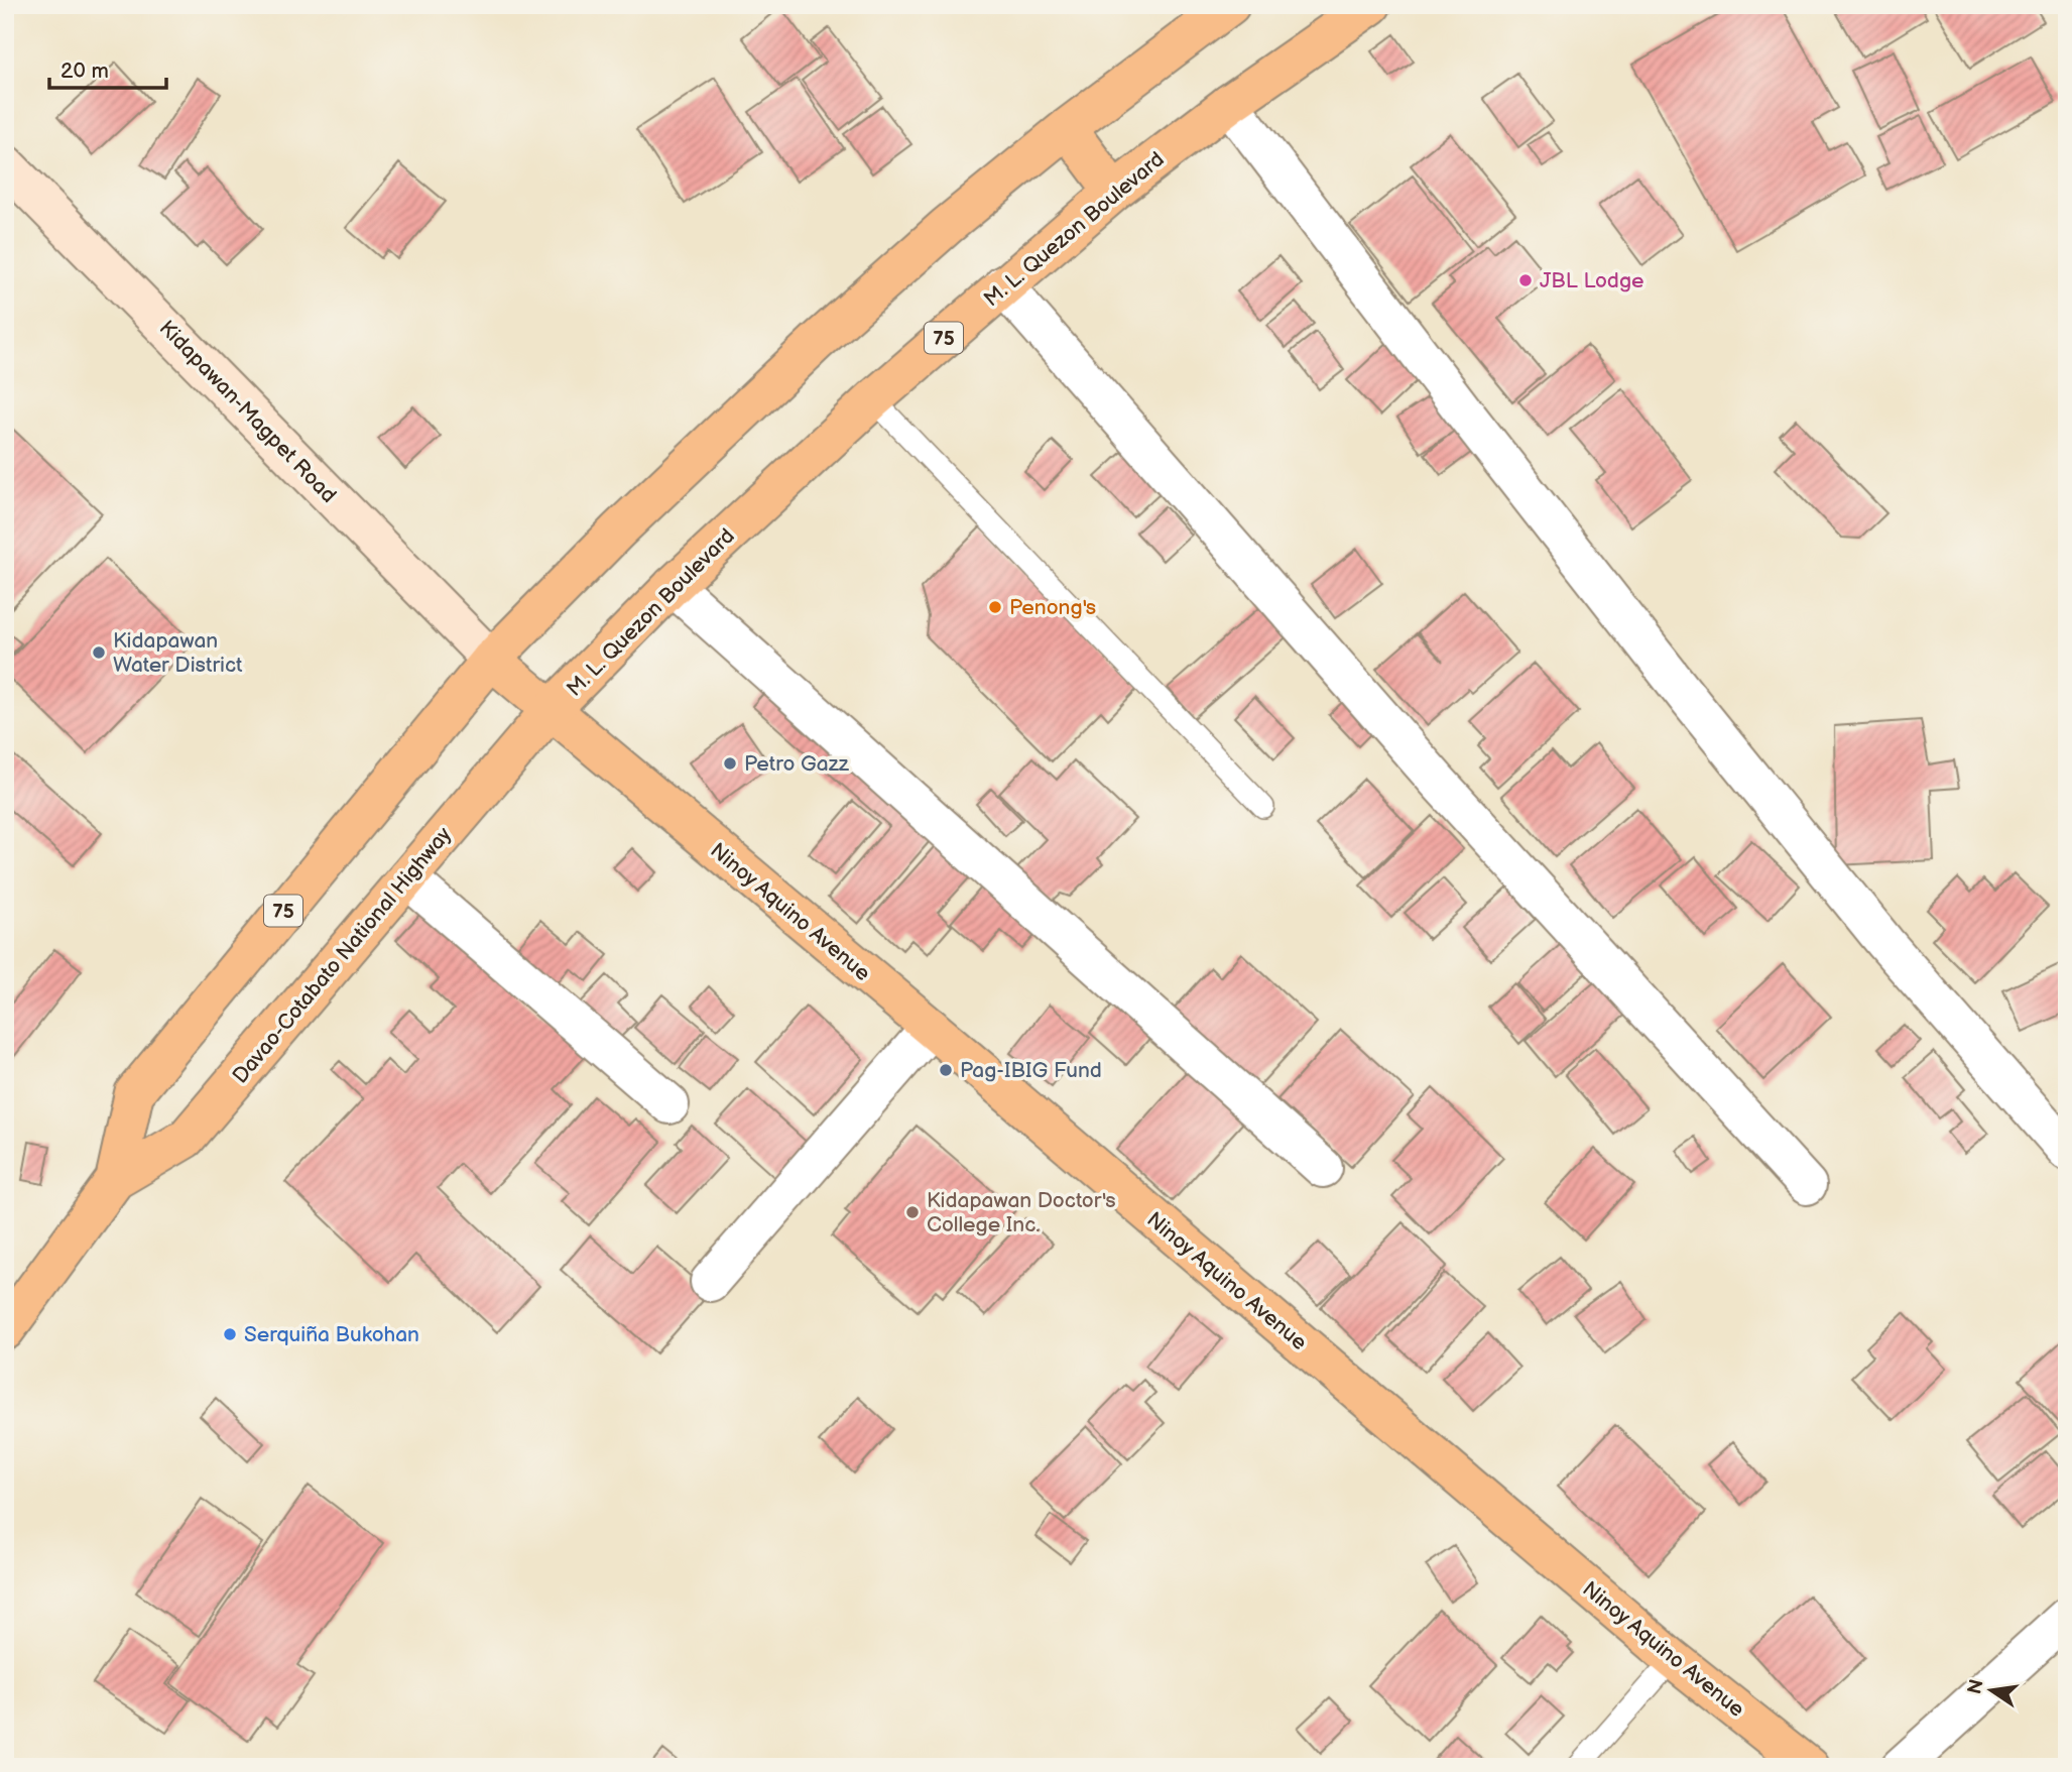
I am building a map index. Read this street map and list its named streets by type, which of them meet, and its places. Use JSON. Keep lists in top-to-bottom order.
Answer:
{
  "streets": {
    "main road": [
      "M. L. Quezon Boulevard",
      "75",
      "Kidapawan-Magpet Road",
      "Ninoy Aquino Avenue",
      "Davao-Cotabato National Highway"
    ]
  },
  "crossings": [
    ["M. L. Quezon Boulevard", "Ninoy Aquino Avenue"],
    ["M. L. Quezon Boulevard", "Davao-Cotabato National Highway"],
    ["75", "Kidapawan-Magpet Road"],
    ["75", "Ninoy Aquino Avenue"],
    ["75", "Davao-Cotabato National Highway"],
    ["Kidapawan-Magpet Road", "Ninoy Aquino Avenue"],
    ["Kidapawan-Magpet Road", "Davao-Cotabato National Highway"],
    ["Ninoy Aquino Avenue", "Davao-Cotabato National Highway"]
  ],
  "places": [
    "JBL Lodge",
    "Penong's",
    "Kidapawan Water District",
    "Petro Gazz",
    "Pag-IBIG Fund",
    "Kidapawan Doctor's College Inc.",
    "Serquiña Bukohan"
  ],
  "scale_bar": "20 m",
  "north": "left"
}
